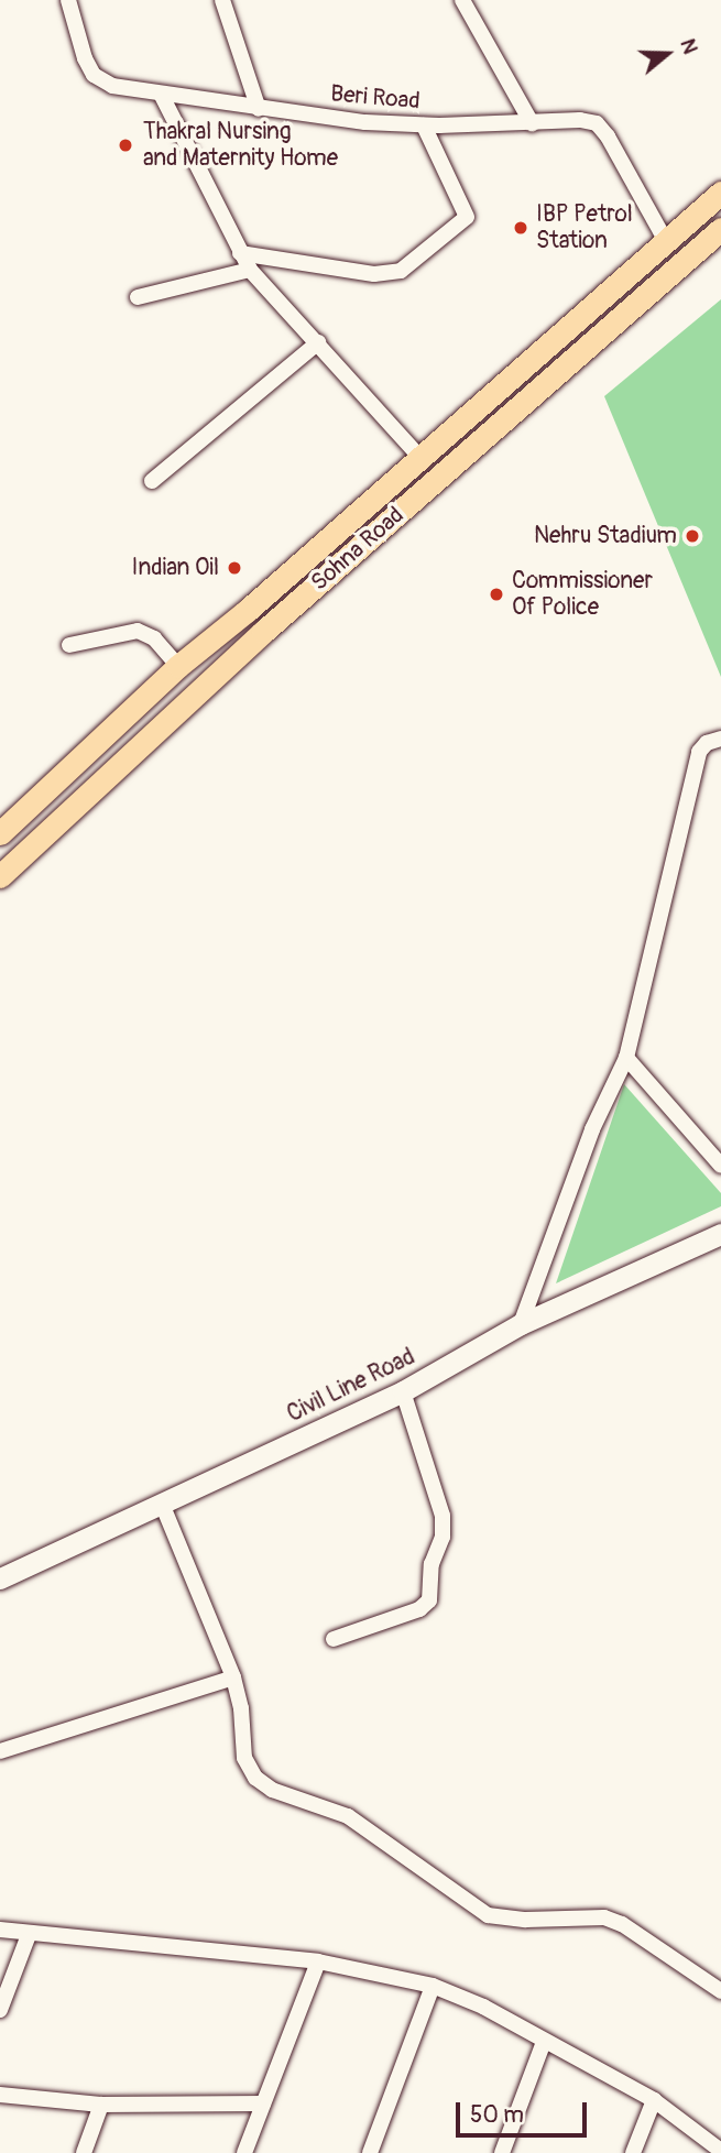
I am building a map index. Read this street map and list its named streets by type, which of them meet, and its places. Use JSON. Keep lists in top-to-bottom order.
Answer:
{
  "streets": {
    "main road": ["Sohna Road"],
    "street": ["Beri Road", "Civil Line Road"]
  },
  "crossings": [
    ["Beri Road", "Sohna Road"]
  ],
  "places": [
    "Thakral Nursing and Maternity Home",
    "IBP Petrol Station",
    "Nehru Stadium",
    "Indian Oil",
    "Commissioner Of Police"
  ],
  "scale_bar": "50 m",
  "north": "right"
}
